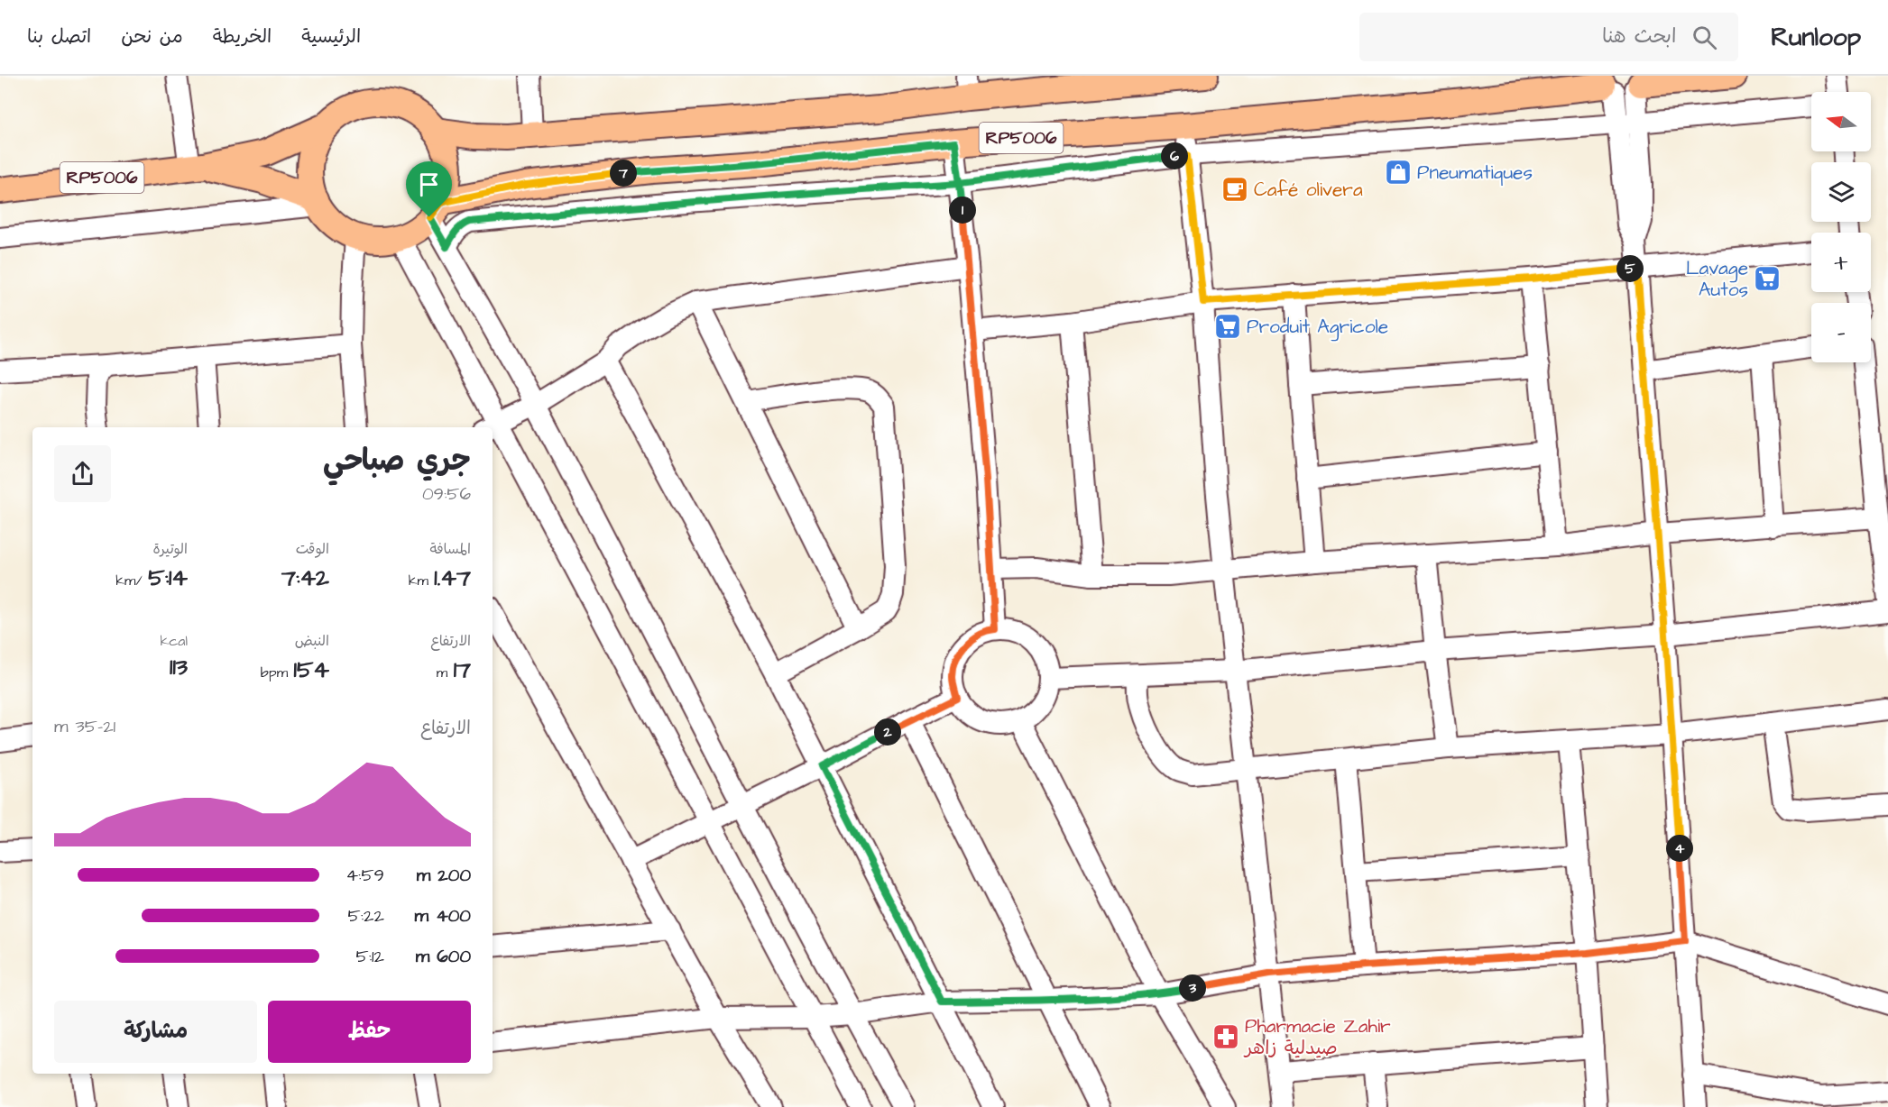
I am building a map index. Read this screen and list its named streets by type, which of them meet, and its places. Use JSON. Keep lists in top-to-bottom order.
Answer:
{
  "streets": {
    "main road": ["RP5006"]
  },
  "places": {
    "shop": ["Pneumatiques"],
    "cafe": ["Café olivera"],
    "supermarket": ["Lavage Autos", "Produit Agricole"],
    "pharmacy": ["Pharmacie Zahir صيدلية زاهر"]
  },
  "north": "left",
  "page": {
    "header": "Runloop",
    "search": "ابحث هنا",
    "nav": [
      "الرئيسية",
      "الخريطة",
      "من نحن",
      "اتصل بنا"
    ],
    "map_buttons": ["+", "−"],
    "pins": [
      "6",
      "7",
      "1",
      "5",
      "2",
      "4",
      "3"
    ],
    "heading": ["جري صباحي", "09:56"],
    "stats": [
      ["المسافة", "1.47 km"],
      ["الوقت", "7:42"],
      ["الوتيرة", "5:14 /km"],
      ["الارتفاع", "17 m"],
      ["النبض", "154 bpm"],
      ["kcal", "113"]
    ],
    "chart": ["الارتفاع", "21–35 m"],
    "list": [
      {
        "name": "200 m",
        "note": "4:59"
      },
      {
        "name": "400 m",
        "note": "5:22"
      },
      {
        "name": "600 m",
        "note": "5:12"
      }
    ],
    "buttons": ["حفظ", "مشاركة"]
  }
}
